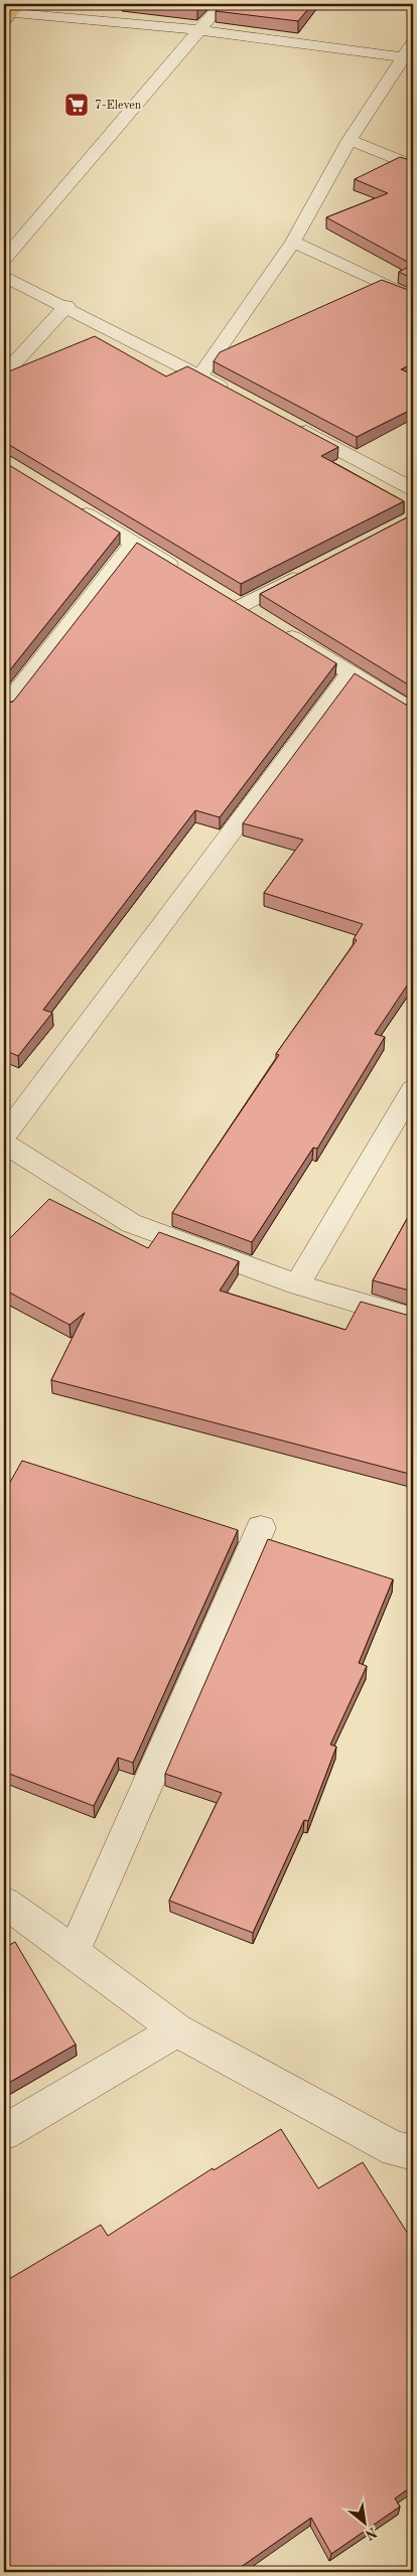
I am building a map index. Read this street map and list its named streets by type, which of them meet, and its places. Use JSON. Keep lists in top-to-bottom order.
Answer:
{
  "places": {
    "supermarket": ["7-Eleven"]
  },
  "north": "bottom right"
}
